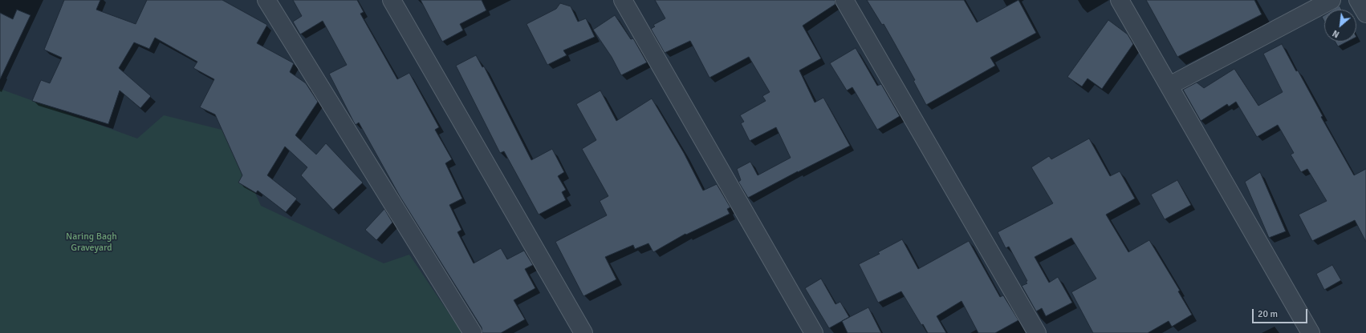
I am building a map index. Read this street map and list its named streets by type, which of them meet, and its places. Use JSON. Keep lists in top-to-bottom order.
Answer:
{
  "parks": ["Naring Bagh Graveyard"],
  "scale_bar": "20 m",
  "north": "bottom left"
}
